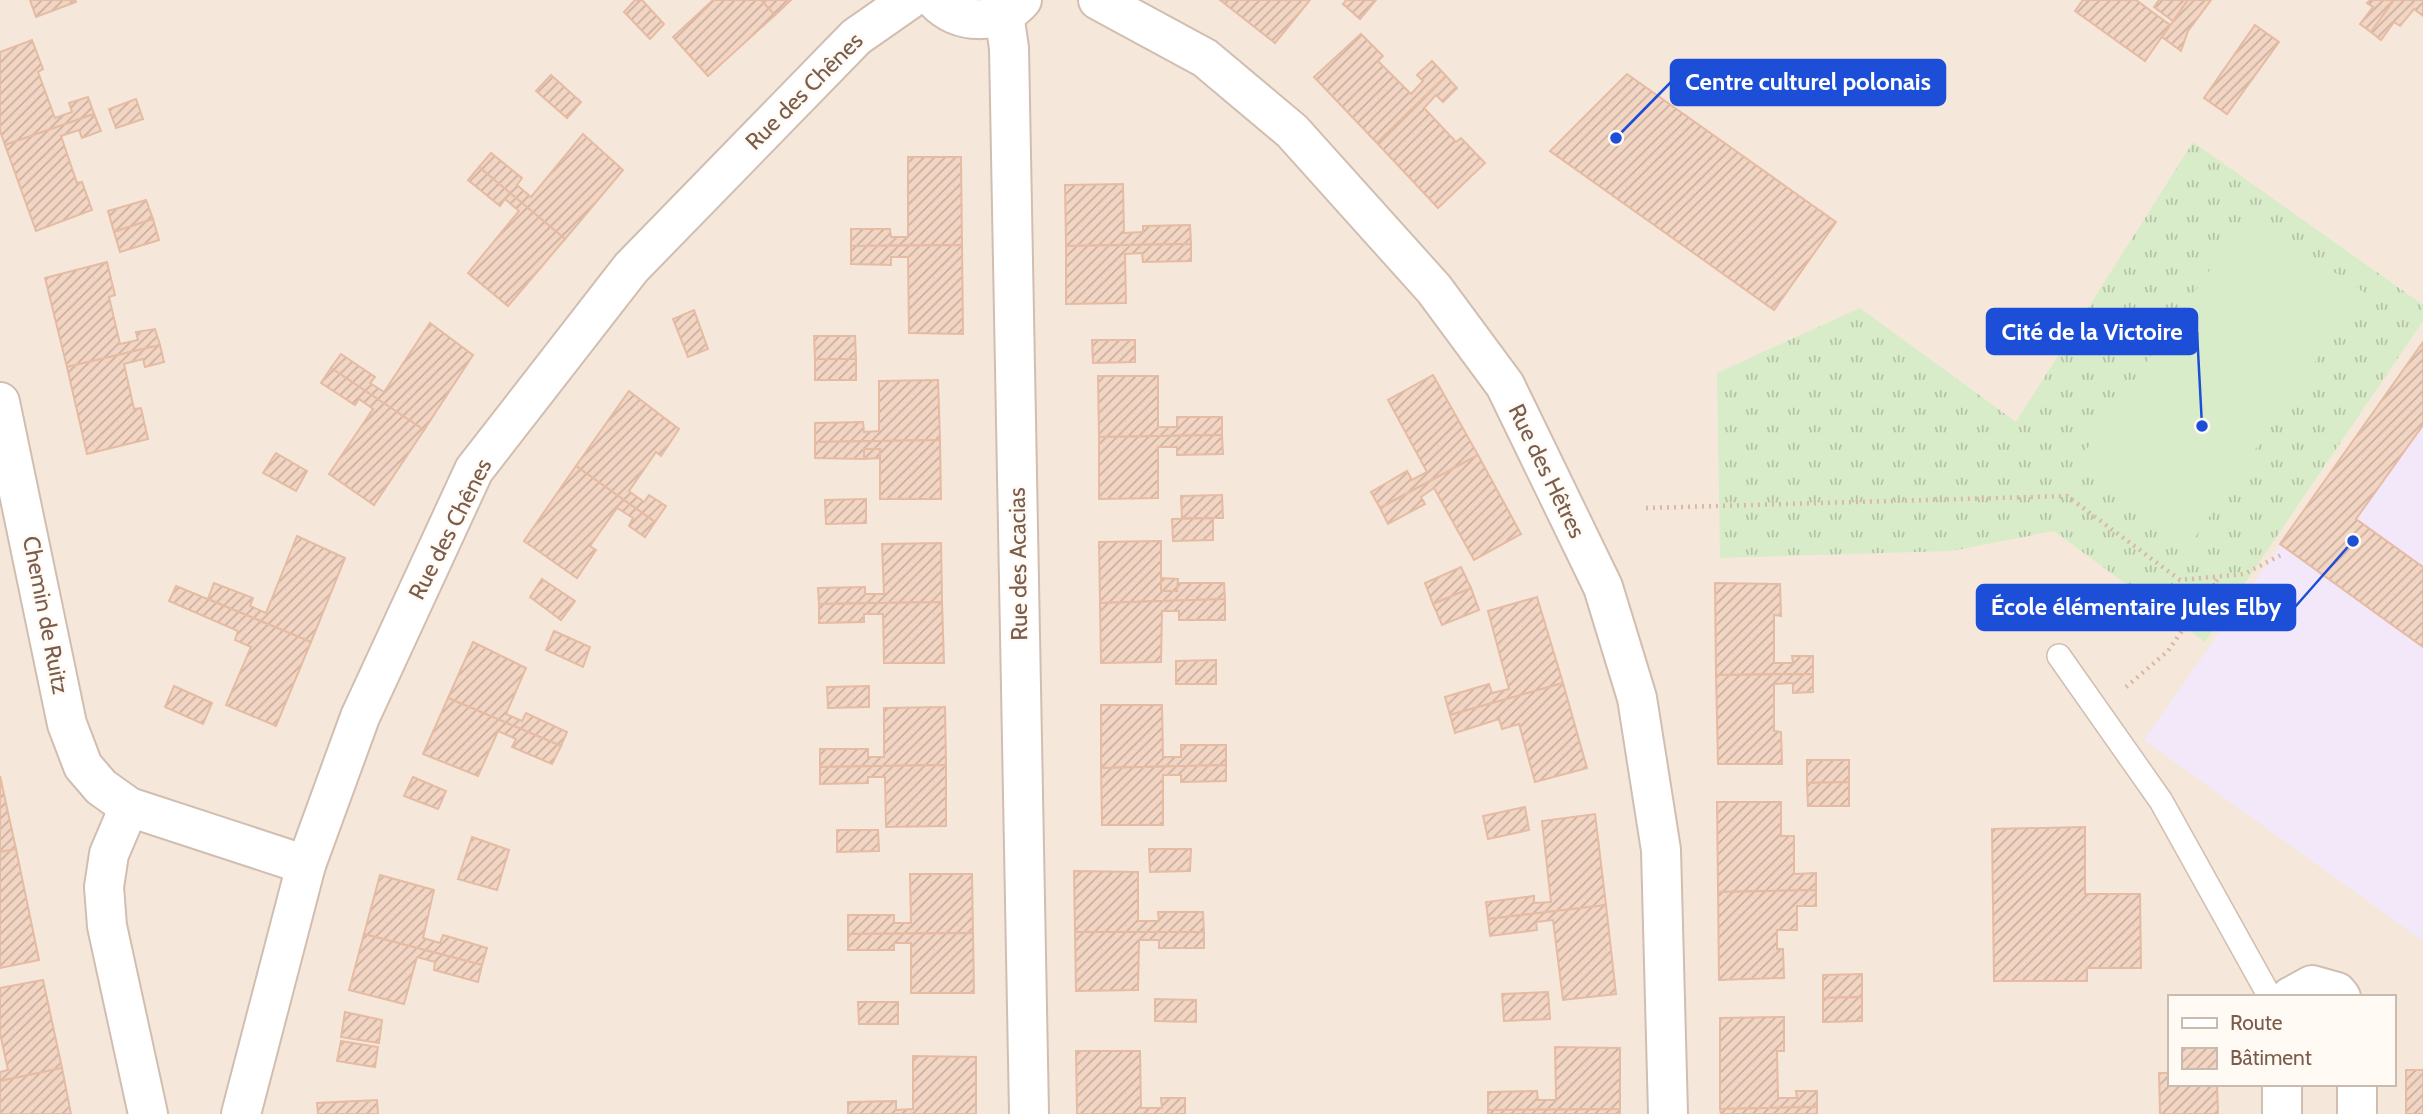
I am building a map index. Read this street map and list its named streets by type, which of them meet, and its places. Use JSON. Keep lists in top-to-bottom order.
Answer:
{
  "streets": {
    "street": [
      "Rue des Chênes",
      "Rue des Hêtres",
      "Rue des Acacias",
      "Chemin de Ruitz"
    ]
  },
  "crossings": [
    ["Rue des Chênes", "Chemin de Ruitz"]
  ],
  "places": ["Centre culturel polonais", "Cité de la Victoire", "École élémentaire Jules Elby"],
  "legend": ["Route", "Bâtiment"]
}
